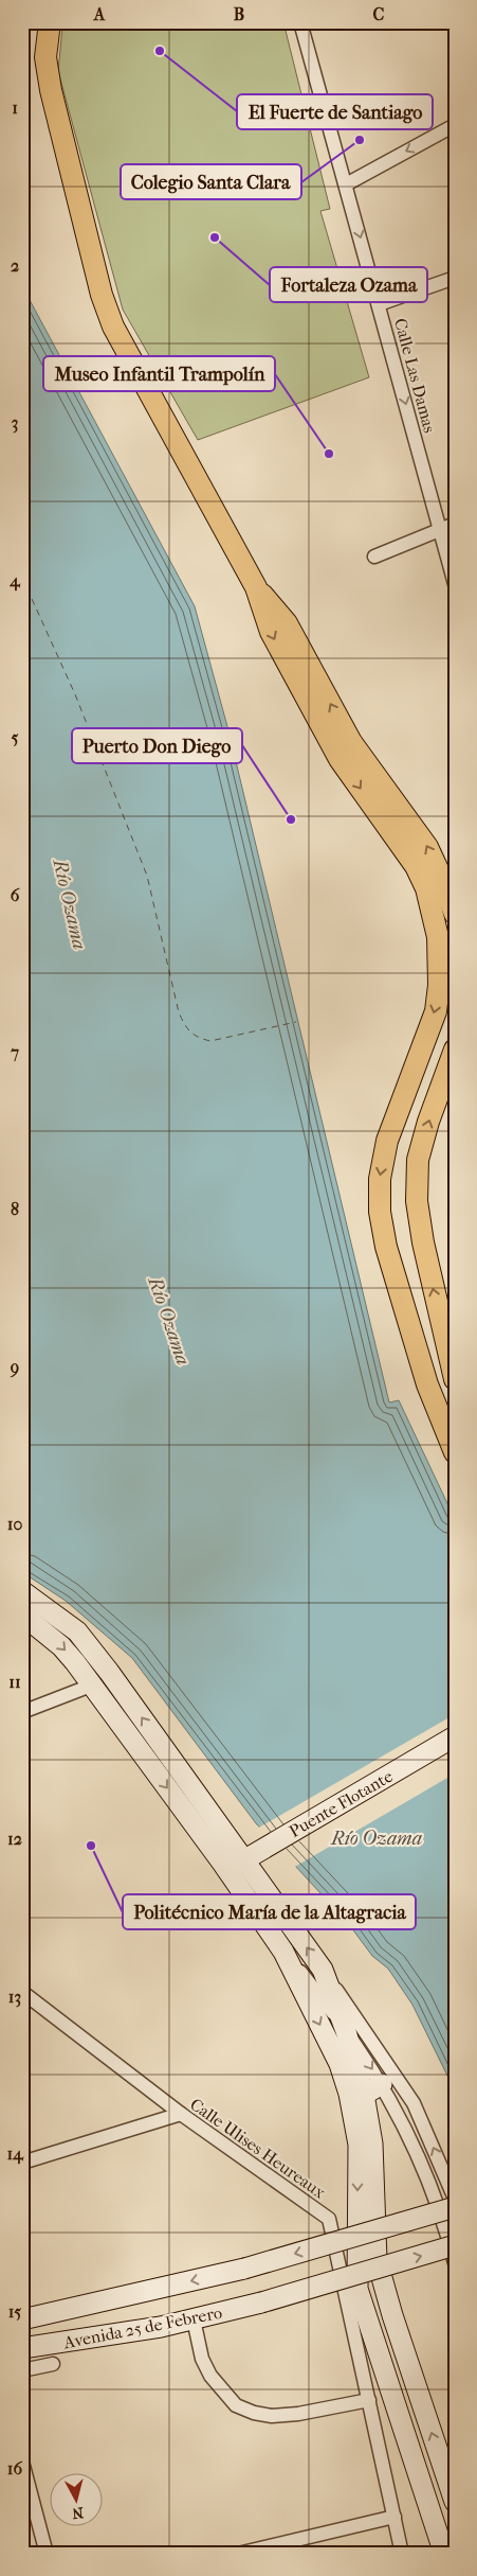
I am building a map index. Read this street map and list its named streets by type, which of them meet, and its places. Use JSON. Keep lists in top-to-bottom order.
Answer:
{
  "streets": {
    "main road": ["Puente Flotante", "Avenida 25 de Febrero"],
    "street": ["Calle Las Damas", "Calle Ulises Heureaux"]
  },
  "one_way": ["Calle Las Damas"],
  "water": ["Río Ozama"],
  "places": [
    "El Fuerte de Santiago",
    "Colegio Santa Clara",
    "Fortaleza Ozama",
    "Museo Infantil Trampolín",
    "Puerto Don Diego",
    "Politécnico María de la Altagracia"
  ],
  "north": "bottom",
  "grid": {
    "columns": ["A", "B", "C"],
    "rows": [
      "1",
      "2",
      "3",
      "4",
      "5",
      "6",
      "7",
      "8",
      "9",
      "10",
      "11",
      "12",
      "13",
      "14",
      "15",
      "16"
    ]
  }
}
